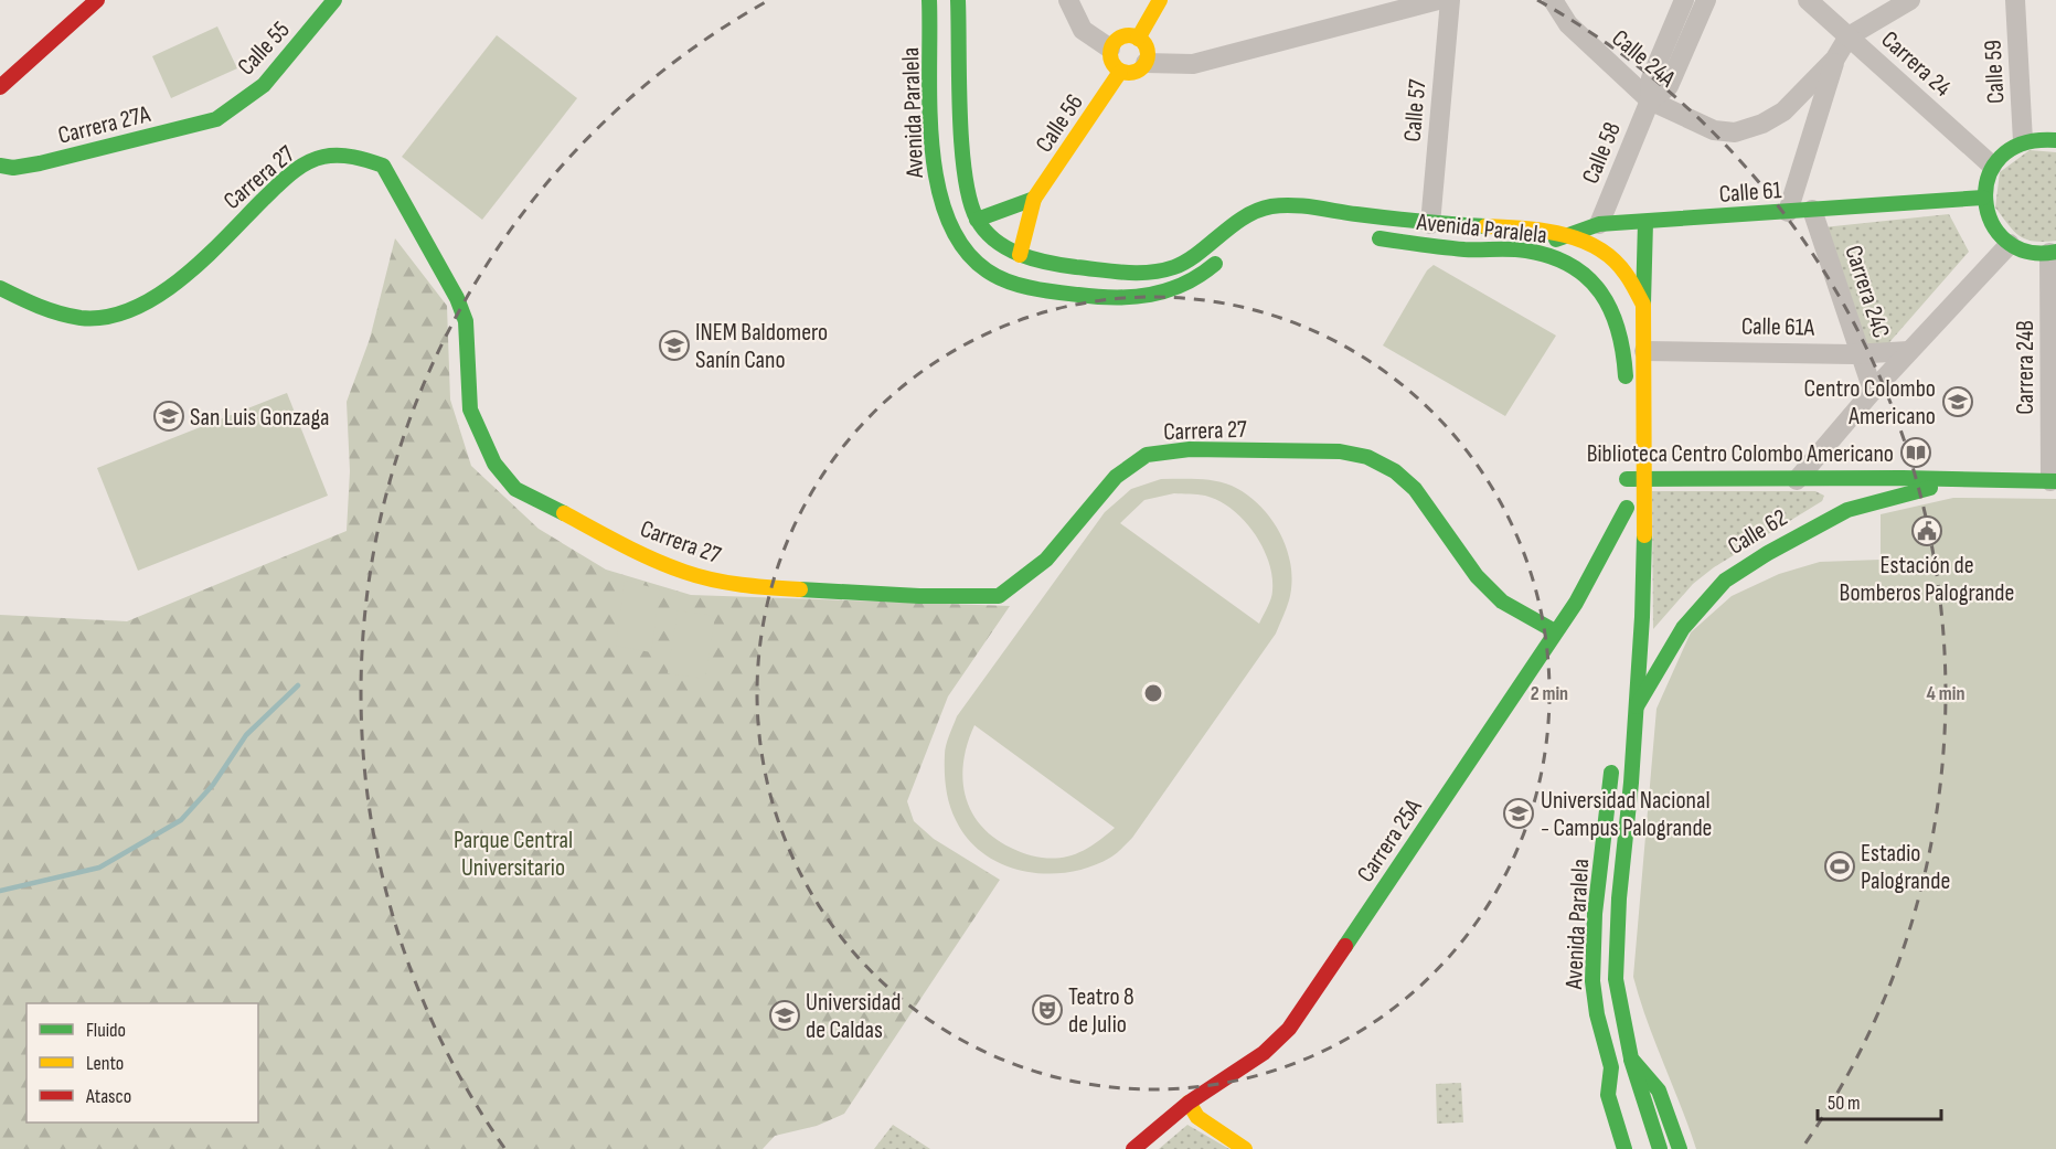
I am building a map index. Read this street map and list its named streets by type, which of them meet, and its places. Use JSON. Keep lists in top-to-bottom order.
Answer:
{
  "streets": {
    "street": [
      "Calle 55",
      "Calle 24A",
      "Carrera 24",
      "Calle 59",
      "Calle 57",
      "Avenida Paralela",
      "Calle 56",
      "Carrera 27A",
      "Calle 58",
      "Carrera 27",
      "Calle 61",
      "Carrera 24C",
      "Calle 61A",
      "Carrera 24B",
      "Calle 62",
      "Carrera 25A"
    ]
  },
  "crossings": [
    ["Calle 55", "Carrera 27A"],
    ["Calle 24A", "Carrera 24"],
    ["Calle 24A", "Calle 58"],
    ["Calle 57", "Avenida Paralela"],
    ["Avenida Paralela", "Calle 56"],
    ["Avenida Paralela", "Calle 61"],
    ["Avenida Paralela", "Calle 61A"],
    ["Avenida Paralela", "Calle 62"],
    ["Calle 58", "Calle 61"],
    ["Carrera 27", "Carrera 25A"],
    ["Calle 61", "Carrera 24C"],
    ["Carrera 24C", "Calle 61A"],
    ["Carrera 24C", "Calle 62"],
    ["Calle 61A", "Calle 62"],
    ["Carrera 24B", "Calle 62"]
  ],
  "parks": ["Parque Central Universitario"],
  "places": {
    "school or university": [
      "INEM Baldomero Sanín Cano",
      "Centro Colombo Americano",
      "San Luis Gonzaga",
      "Universidad Nacional - Campus Palogrande",
      "Universidad de Caldas"
    ],
    "library": ["Biblioteca Centro Colombo Americano"],
    "public building": ["Estación de Bomberos Palogrande"],
    "sports": ["Estadio Palogrande"],
    "theatre": ["Teatro 8 de Julio"]
  },
  "legend": ["Fluido", "Lento", "Atasco"],
  "scale_bar": "50 m",
  "rings": ["2 min", "4 min"]
}
